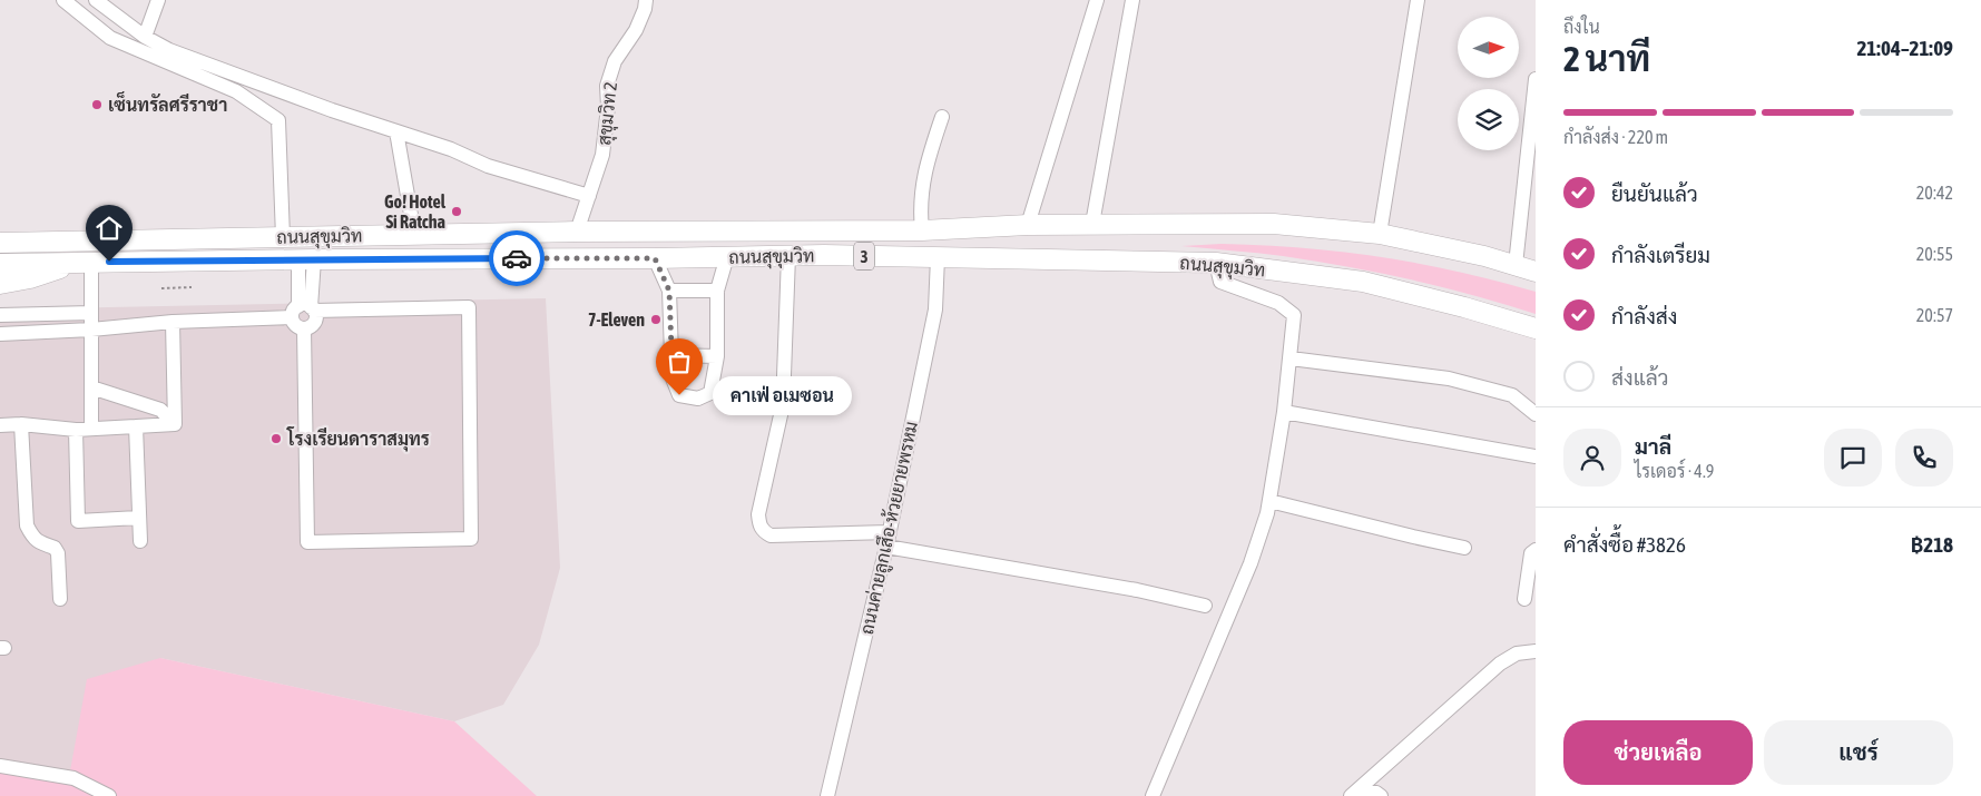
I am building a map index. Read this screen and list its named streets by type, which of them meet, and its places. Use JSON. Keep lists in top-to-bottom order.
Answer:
{
  "streets": {
    "highway": ["ถนนสุขุมวิท", "3"],
    "street": ["สุขุมวิท 2", "ถนนค่ายลูกเสึอ-ห้วยยายพรหม"]
  },
  "crossings": [
    ["สุขุมวิท 2", "ถนนสุขุมวิท"],
    ["ถนนสุขุมวิท", "ถนนค่ายลูกเสึอ-ห้วยยายพรหม"]
  ],
  "places": [
    "เซ็นทรัลศรีราชา",
    "Go! Hotel Si Ratcha",
    "7-Eleven",
    "คาเฟ่ อเมซอน",
    "โรงเรียนดาราสมุทร"
  ],
  "north": "right",
  "page": {
    "heading": ["2 นาที", "ถึงใน", "21:04–21:09"],
    "panel": [
      "มาลี",
      "ไรเดอร์ · 4.9",
      "คำสั่งซื้อ #3826",
      "฿218"
    ],
    "bar": "กำลังส่ง · 220 m",
    "list": [
      ["ยืนยันแล้ว", "20:42"],
      ["กำลังเตรียม", "20:55"],
      ["กำลังส่ง", "20:57"],
      "ส่งแล้ว"
    ],
    "bubble": "คาเฟ่ อเมซอน",
    "buttons": ["ช่วยเหลือ", "แชร์"]
  }
}
